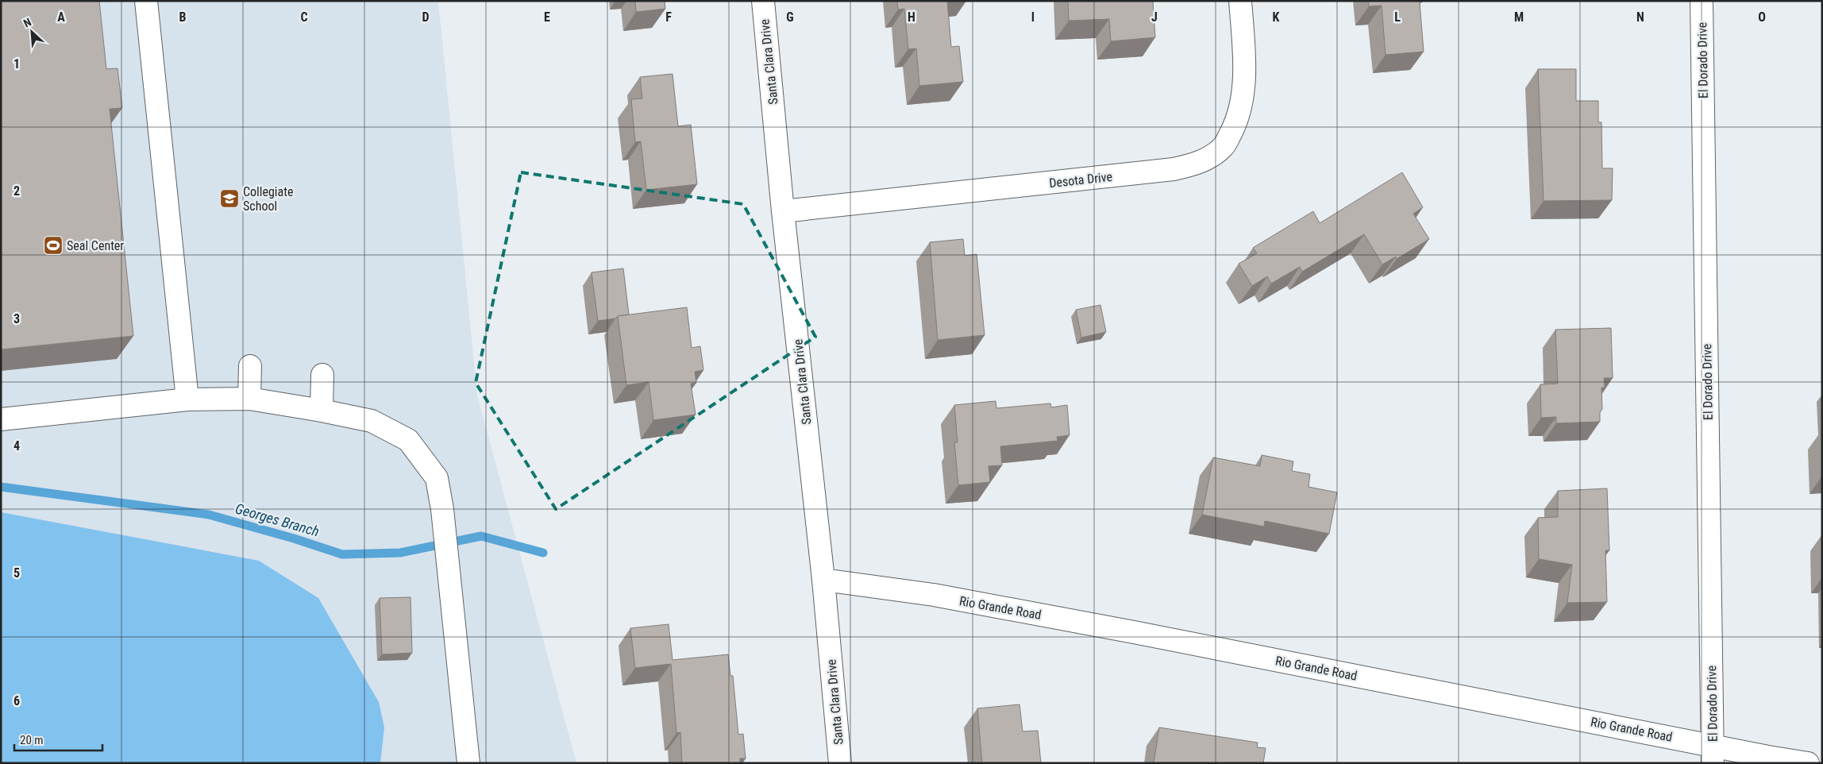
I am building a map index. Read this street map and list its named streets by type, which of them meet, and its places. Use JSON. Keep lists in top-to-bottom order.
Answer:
{
  "streets": {
    "street": [
      "El Dorado Drive",
      "Santa Clara Drive",
      "Desota Drive",
      "Rio Grande Road"
    ]
  },
  "crossings": [
    ["El Dorado Drive", "Rio Grande Road"],
    ["Santa Clara Drive", "Desota Drive"],
    ["Santa Clara Drive", "Rio Grande Road"]
  ],
  "water": ["Georges Branch"],
  "places": {
    "school or university": ["Collegiate School"],
    "sports": ["Seal Center"]
  },
  "scale_bar": "20 m",
  "north": "top left",
  "grid": {
    "columns": [
      "A",
      "B",
      "C",
      "D",
      "E",
      "F",
      "G",
      "H",
      "I",
      "J",
      "K",
      "L",
      "M",
      "N",
      "O"
    ],
    "rows": [
      "1",
      "2",
      "3",
      "4",
      "5",
      "6"
    ]
  }
}
